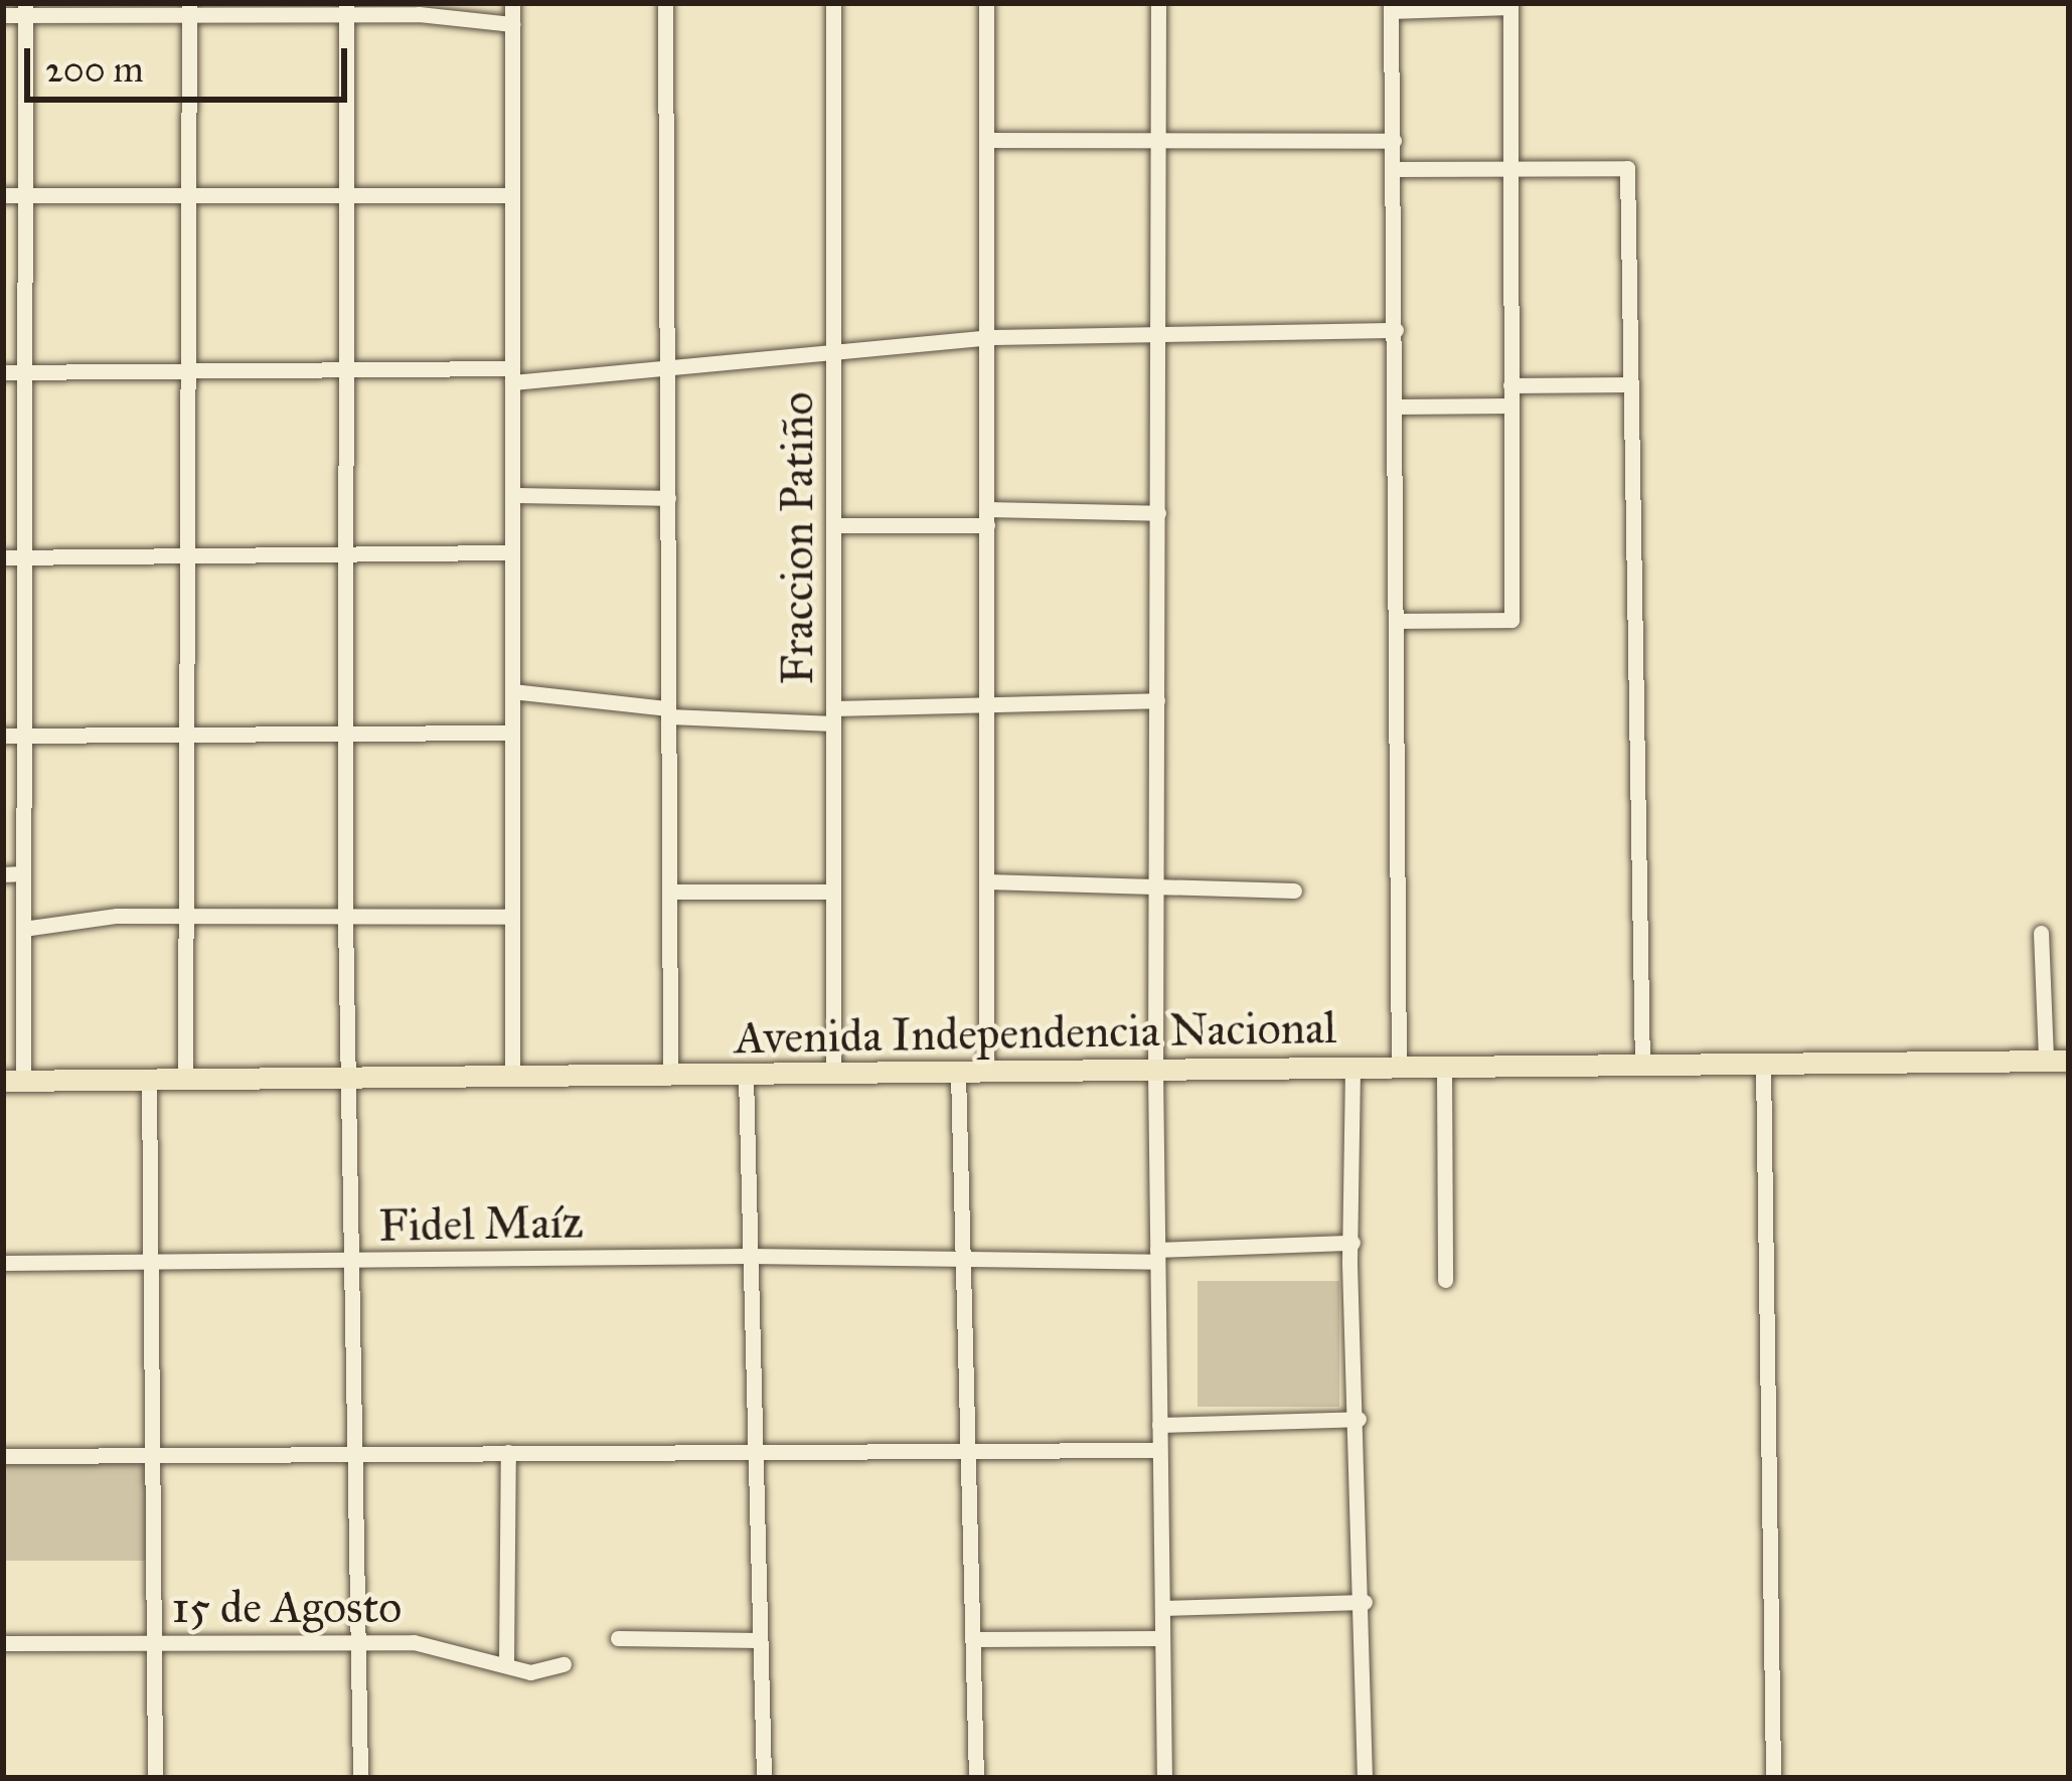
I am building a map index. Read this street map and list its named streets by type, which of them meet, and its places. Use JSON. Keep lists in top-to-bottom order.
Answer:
{
  "streets": {
    "main road": ["Avenida Independencia Nacional"],
    "street": ["Fraccion Patiño", "Fidel Maíz", "15 de Agosto"]
  },
  "crossings": [
    ["Fraccion Patiño", "Avenida Independencia Nacional"]
  ],
  "scale_bar": "200 m"
}
